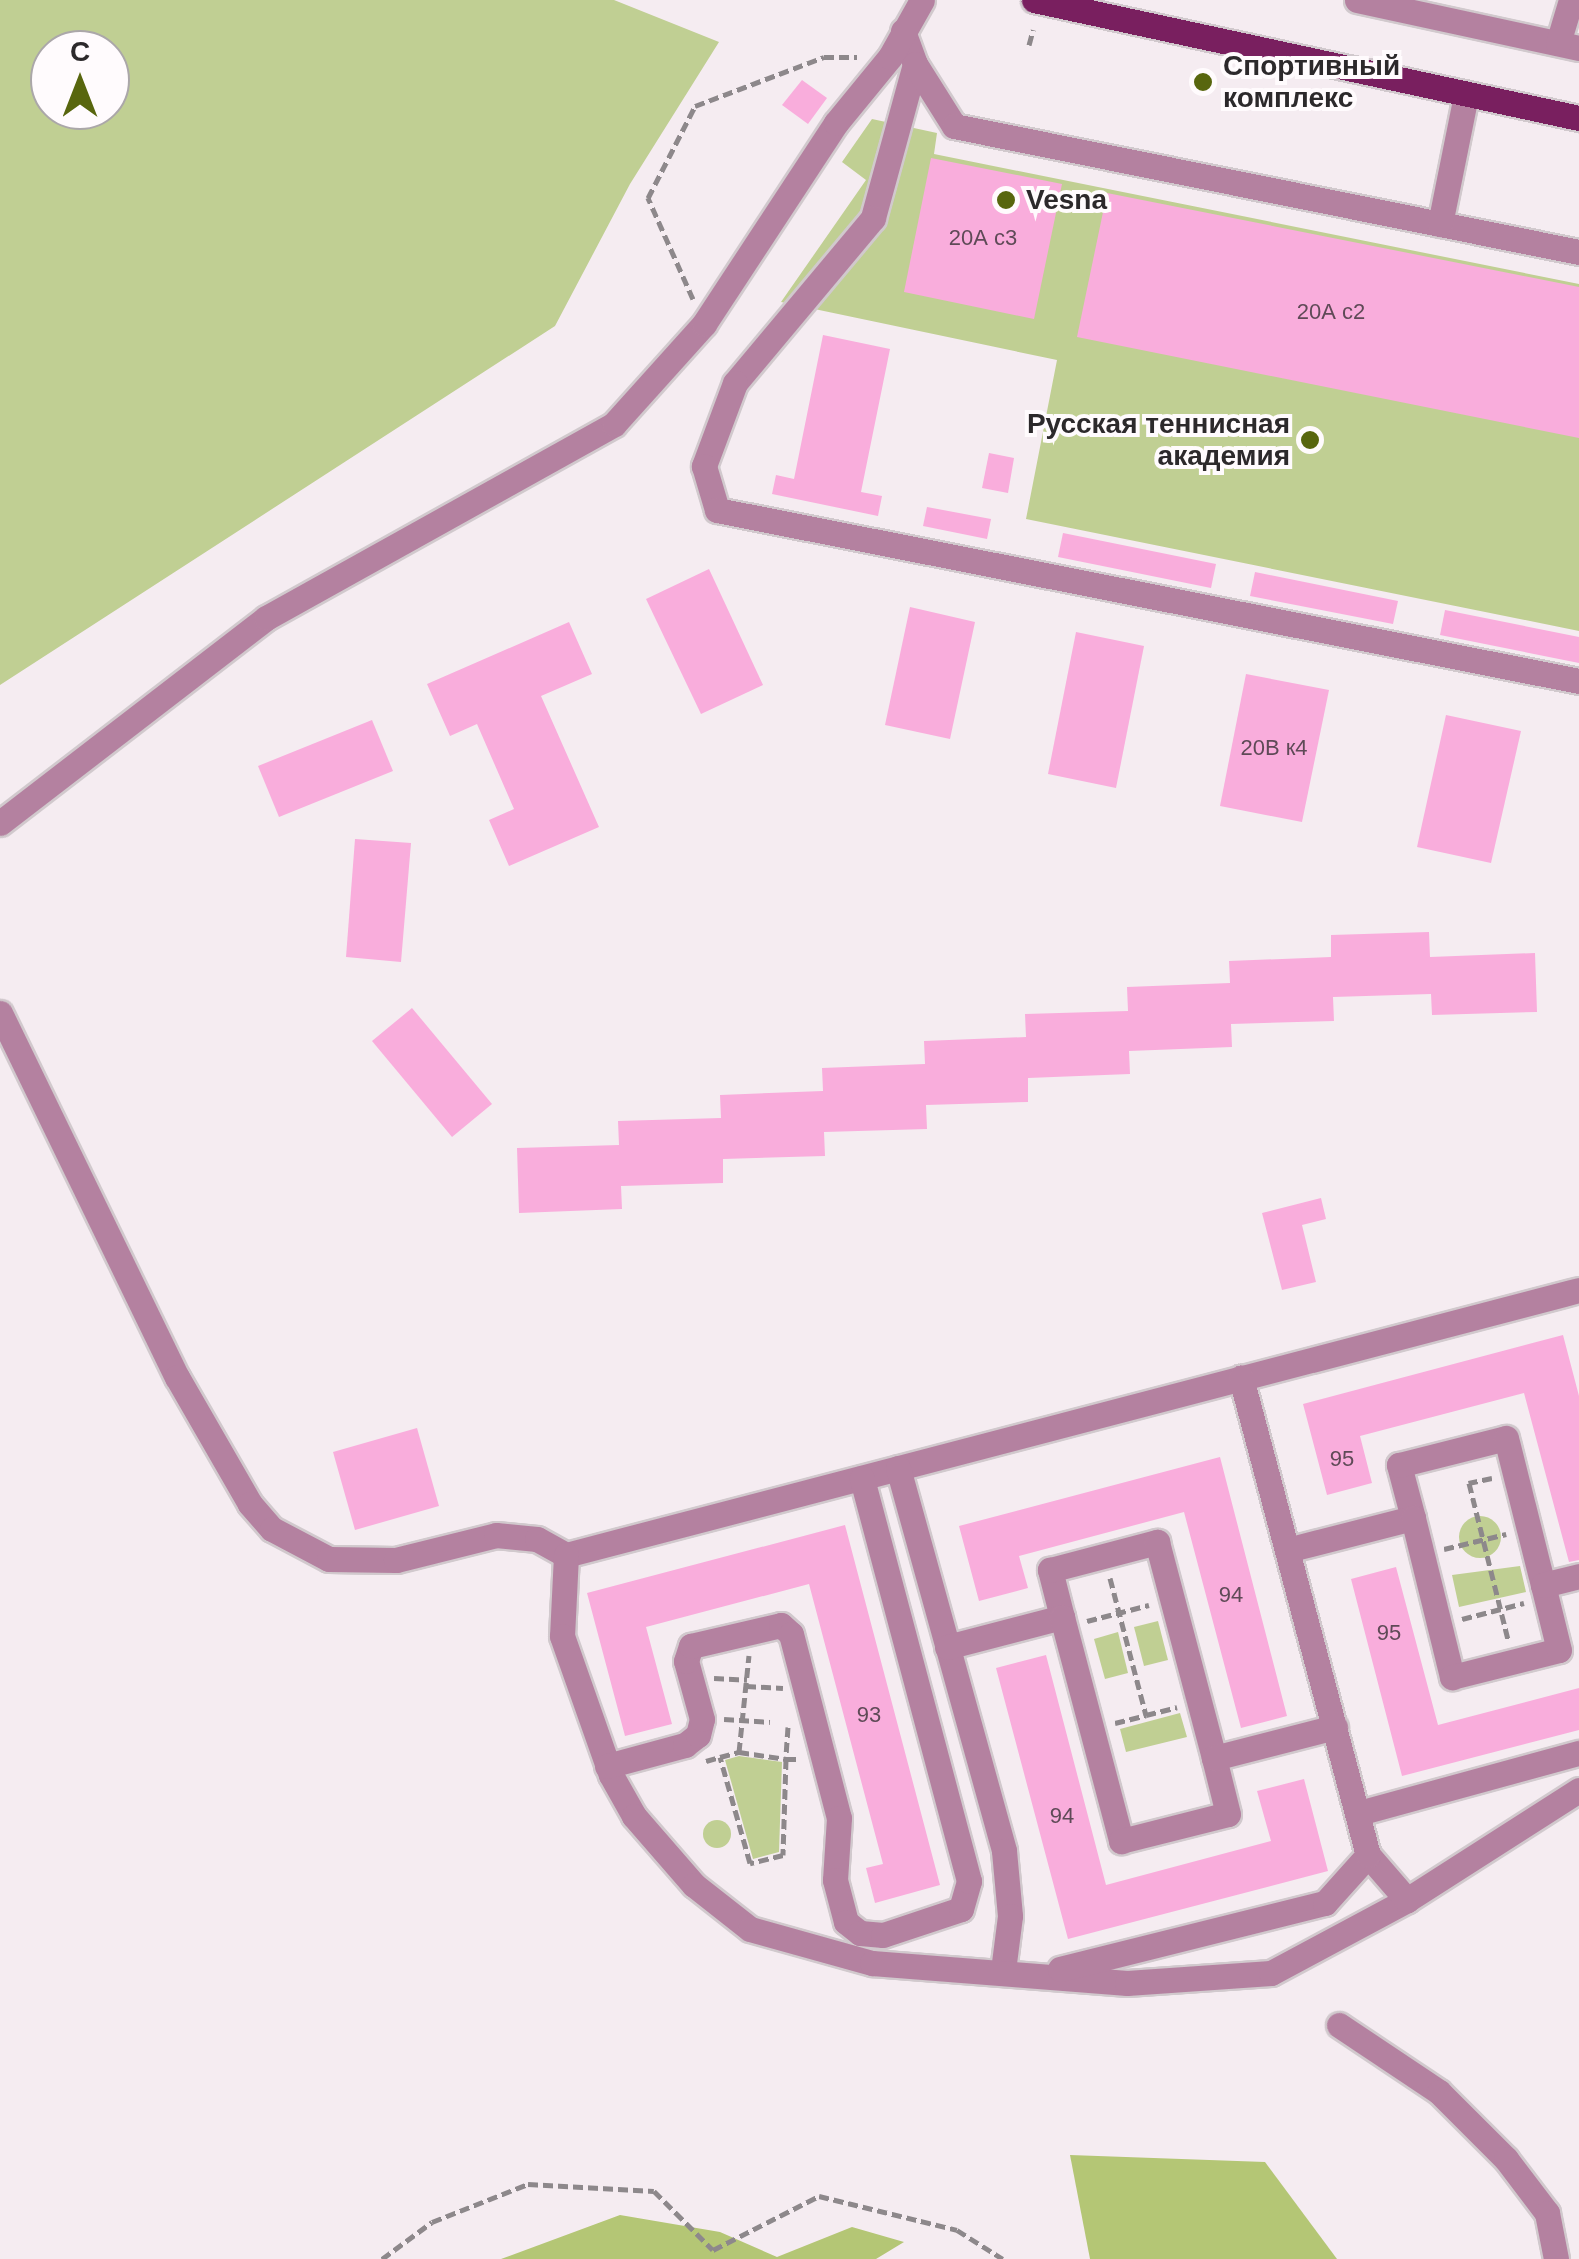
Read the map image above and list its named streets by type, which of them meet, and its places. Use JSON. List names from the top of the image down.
{
  "places": ["Спортивный комплекс", "Vesna", "Русская теннисная академия"],
  "house_numbers": [
    "20А с3",
    "20А с2",
    "20В к4",
    "95",
    "94",
    "95",
    "93",
    "94"
  ],
  "north": "top"
}
